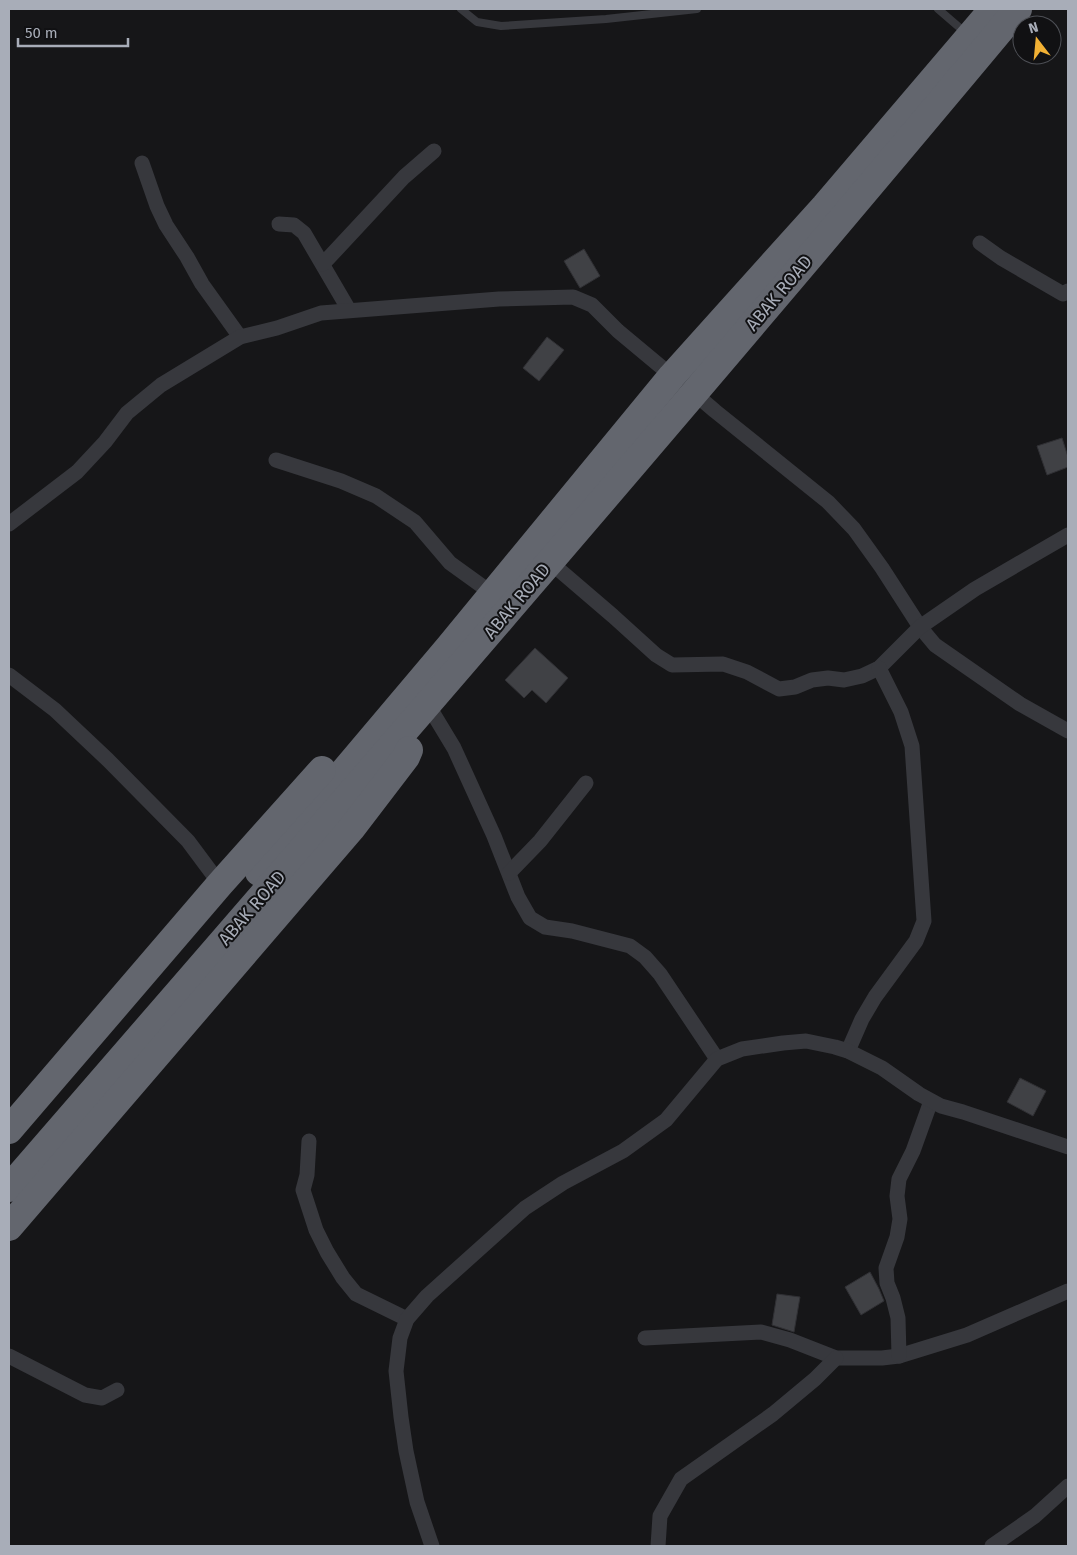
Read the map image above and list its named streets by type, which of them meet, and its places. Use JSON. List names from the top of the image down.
{
  "streets": {
    "highway": ["ABAK ROAD"]
  },
  "scale_bar": "50 m",
  "north": "top"
}
